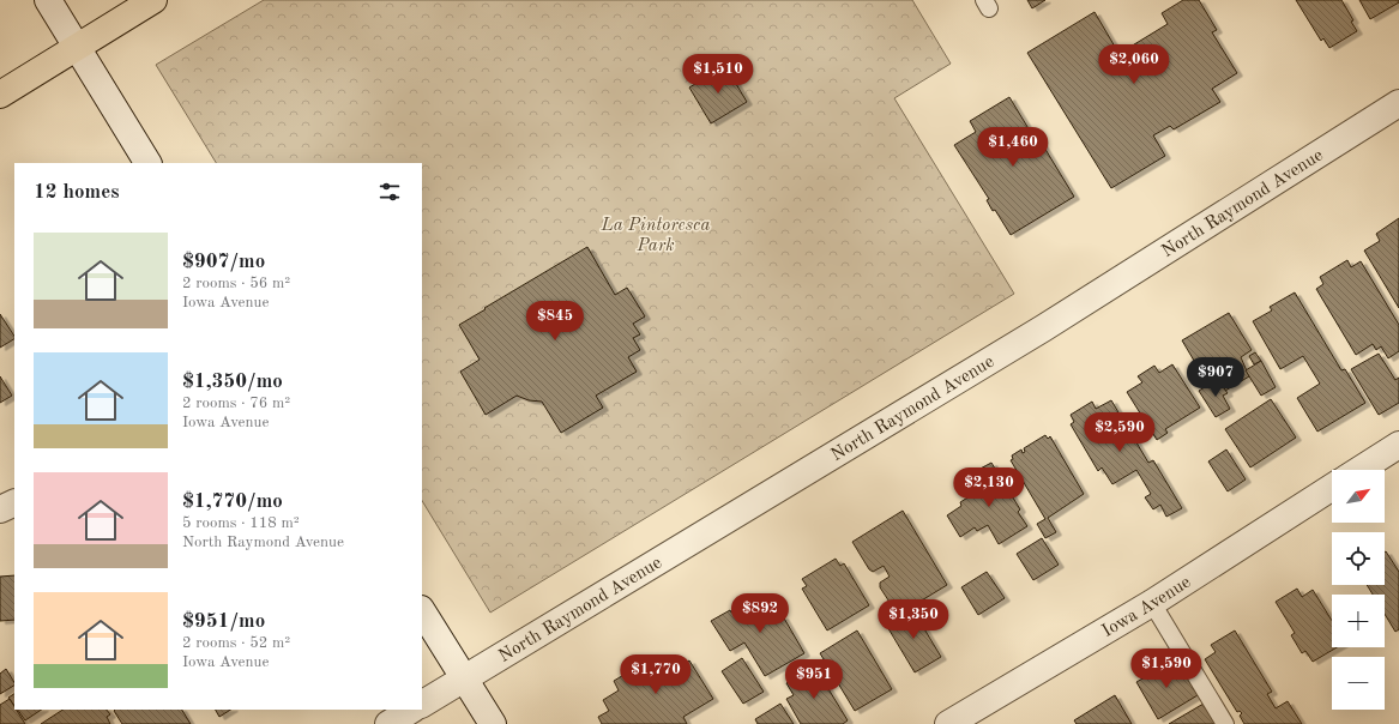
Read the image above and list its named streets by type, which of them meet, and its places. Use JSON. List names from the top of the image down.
{
  "streets": {
    "street": ["North Raymond Avenue", "Iowa Avenue"]
  },
  "parks": ["La Pintoresca Park"],
  "north": "top right",
  "page": {
    "price": [
      "$2,060",
      "$1,510",
      "$1,460",
      "$845",
      "$907",
      "$2,590",
      "$2,130",
      "$892",
      "$1,350",
      "$1,590",
      "$1,770",
      "$951"
    ],
    "heading": "12 homes",
    "list": [
      {
        "name": "$907/mo",
        "note": "2 rooms · 56 m² · Iowa Avenue"
      },
      {
        "name": "$1,350/mo",
        "note": "2 rooms · 76 m² · Iowa Avenue"
      },
      {
        "name": "$1,770/mo",
        "note": "5 rooms · 118 m² · North Raymond Avenue"
      },
      {
        "name": "$951/mo",
        "note": "2 rooms · 52 m² · Iowa Avenue"
      }
    ],
    "map_buttons": ["+", "−"]
  }
}
